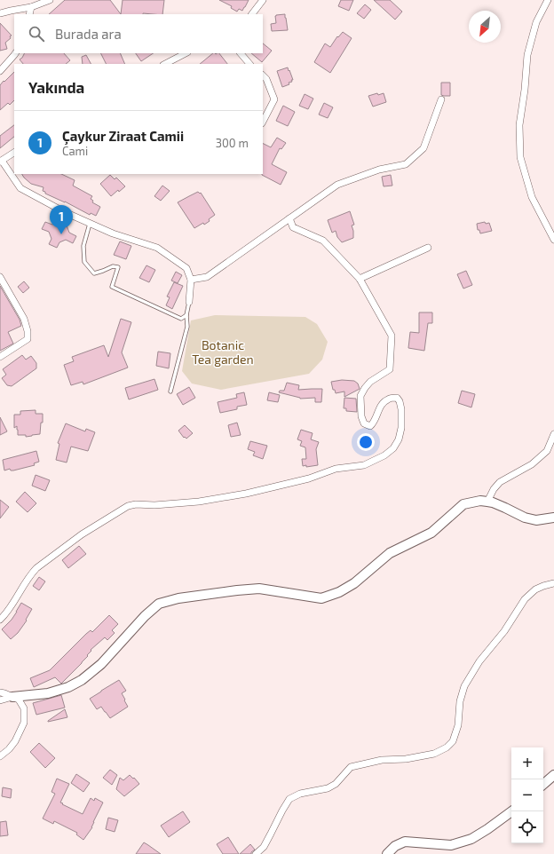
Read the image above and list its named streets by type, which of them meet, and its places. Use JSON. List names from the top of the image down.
{
  "parks": ["Botanic Tea garden"],
  "north": "bottom left",
  "page": {
    "search": "Burada ara",
    "heading": "Yakında",
    "list": [
      {
        "mark": "1",
        "name": "Çaykur Ziraat Camii",
        "note": "Cami",
        "value": "300 m"
      }
    ],
    "pins": "1",
    "map_buttons": ["+", "−"]
  }
}
